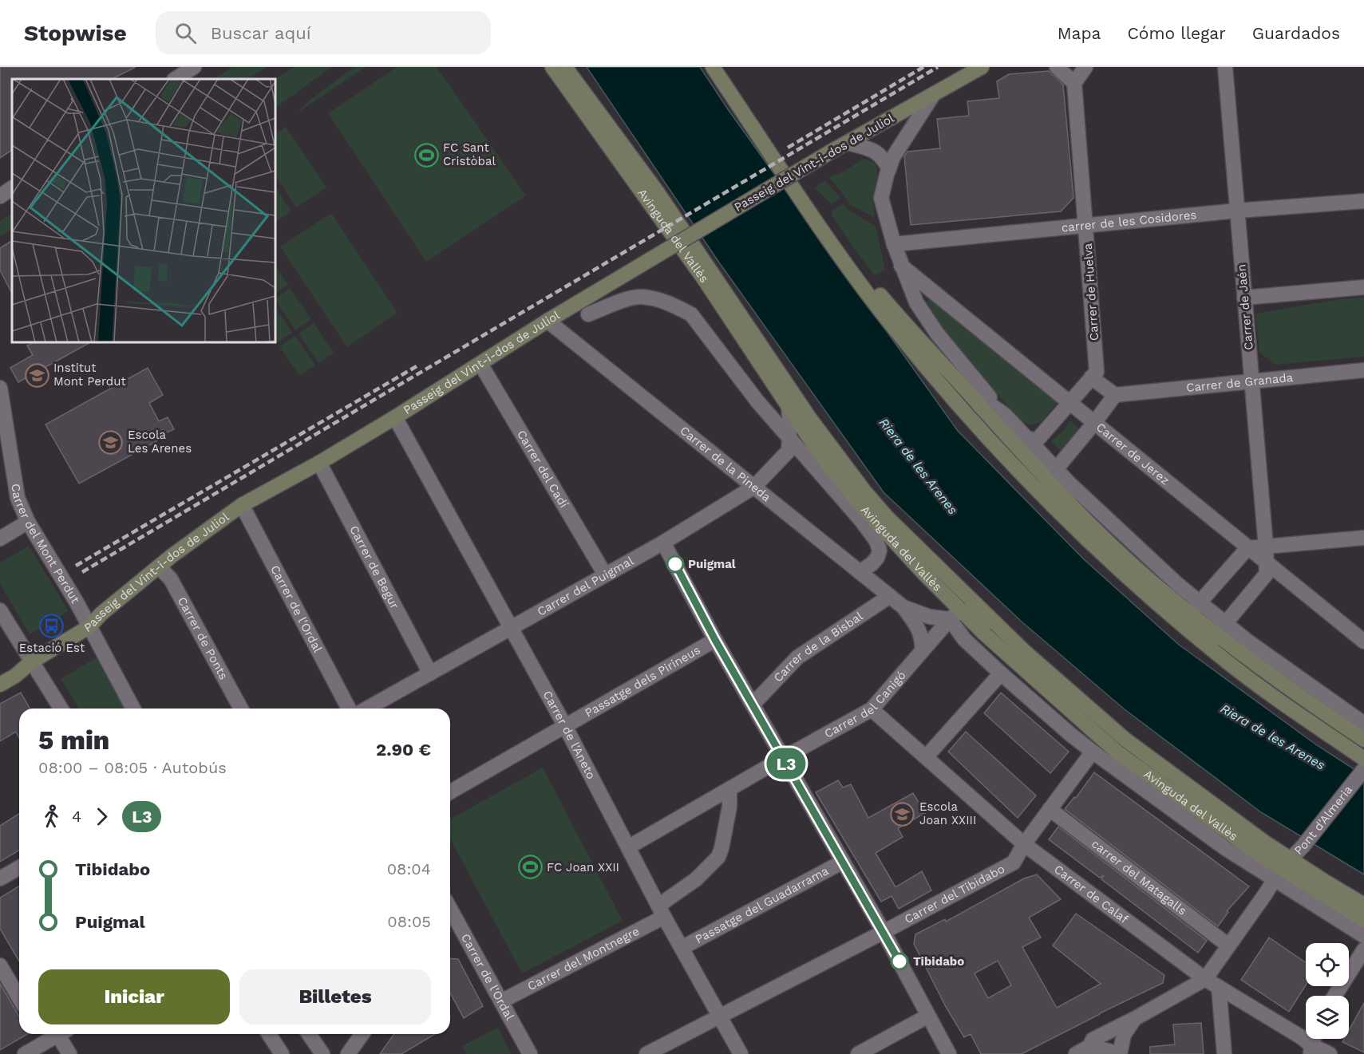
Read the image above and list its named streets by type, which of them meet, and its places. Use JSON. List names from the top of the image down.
{
  "streets": {
    "main road": ["Passeig del Vint-i-dos de Juliol", "Avinguda del Vallès"],
    "street": [
      "carrer de les Cosidores",
      "Carrer de Huelva",
      "Carrer de Jaén",
      "Carrer de Granada",
      "Carrer de Jerez",
      "Carrer de la Pineda",
      "Carrer del Cadí",
      "Carrer del Mont Perdut",
      "Carrer de Begur",
      "Carrer del Puigmal",
      "Carrer de l'Ordal",
      "Carrer de Ponts",
      "Carrer de la Bisbal",
      "Passatge dels Pirineus",
      "Carrer del Canigó",
      "Carrer de l'Aneto",
      "Pont d'Almeria",
      "carrer del Matagalls",
      "Carrer del Tibidabo",
      "Carrer de Calaf",
      "Passatge del Guadarrama",
      "Carrer del Montnegre"
    ]
  },
  "crossings": [
    ["Passeig del Vint-i-dos de Juliol", "Carrer de la Pineda"],
    ["Passeig del Vint-i-dos de Juliol", "Carrer del Cadí"],
    ["Passeig del Vint-i-dos de Juliol", "Carrer del Mont Perdut"],
    ["Passeig del Vint-i-dos de Juliol", "Carrer de Begur"],
    ["Passeig del Vint-i-dos de Juliol", "Carrer de l'Ordal"],
    ["Passeig del Vint-i-dos de Juliol", "Carrer de Ponts"],
    ["Passeig del Vint-i-dos de Juliol", "Carrer de l'Aneto"],
    ["carrer de les Cosidores", "Carrer de Huelva"],
    ["carrer de les Cosidores", "Carrer de Jaén"],
    ["Avinguda del Vallès", "Carrer de la Pineda"],
    ["Avinguda del Vallès", "Carrer del Puigmal"],
    ["Avinguda del Vallès", "Carrer del Canigó"],
    ["Avinguda del Vallès", "Pont d'Almeria"],
    ["Avinguda del Vallès", "Carrer del Tibidabo"],
    ["Carrer de Jaén", "Carrer de Granada"],
    ["Carrer de Jaén", "Carrer de Jerez"],
    ["Carrer de la Pineda", "Carrer del Puigmal"],
    ["Carrer de la Pineda", "Carrer de la Bisbal"],
    ["Carrer de la Pineda", "Carrer del Canigó"],
    ["Carrer del Cadí", "Carrer del Puigmal"],
    ["Carrer de Begur", "Carrer del Puigmal"],
    ["Carrer del Puigmal", "Carrer de l'Aneto"],
    ["Carrer de l'Ordal", "Carrer del Montnegre"],
    ["Passatge dels Pirineus", "Carrer de l'Aneto"],
    ["Carrer del Canigó", "Carrer de l'Aneto"],
    ["Carrer del Canigó", "Carrer de Calaf"],
    ["Carrer del Canigó", "Carrer del Montnegre"],
    ["Carrer de l'Aneto", "Carrer del Tibidabo"],
    ["Carrer de l'Aneto", "Passatge del Guadarrama"],
    ["Carrer de l'Aneto", "Carrer del Montnegre"],
    ["carrer del Matagalls", "Carrer del Tibidabo"],
    ["Carrer del Tibidabo", "Carrer de Calaf"]
  ],
  "water": ["Riera de les Arenes"],
  "places": {
    "sports": ["FC Sant Cristòbal", "FC Joan XXII"],
    "school or university": ["Institut Mont Perdut", "Escola Les Arenes", "Escola Joan XXIII"],
    "other": ["Puigmal", "Tibidabo"],
    "bus stop": ["Estació Est"]
  },
  "lines": ["bus line L3"],
  "page": {
    "header": "Stopwise",
    "search": "Buscar aquí",
    "nav": ["Mapa", "Cómo llegar", "Guardados"],
    "on_map": "L3",
    "heading": ["5 min", "08:00 – 08:05 · Autobús", "2.90 €"],
    "legs": ["4", "L3"],
    "list": [
      {
        "name": "Tibidabo",
        "value": "08:04"
      },
      {
        "name": "Puigmal",
        "value": "08:05"
      }
    ],
    "buttons": ["Iniciar", "Billetes"]
  }
}
